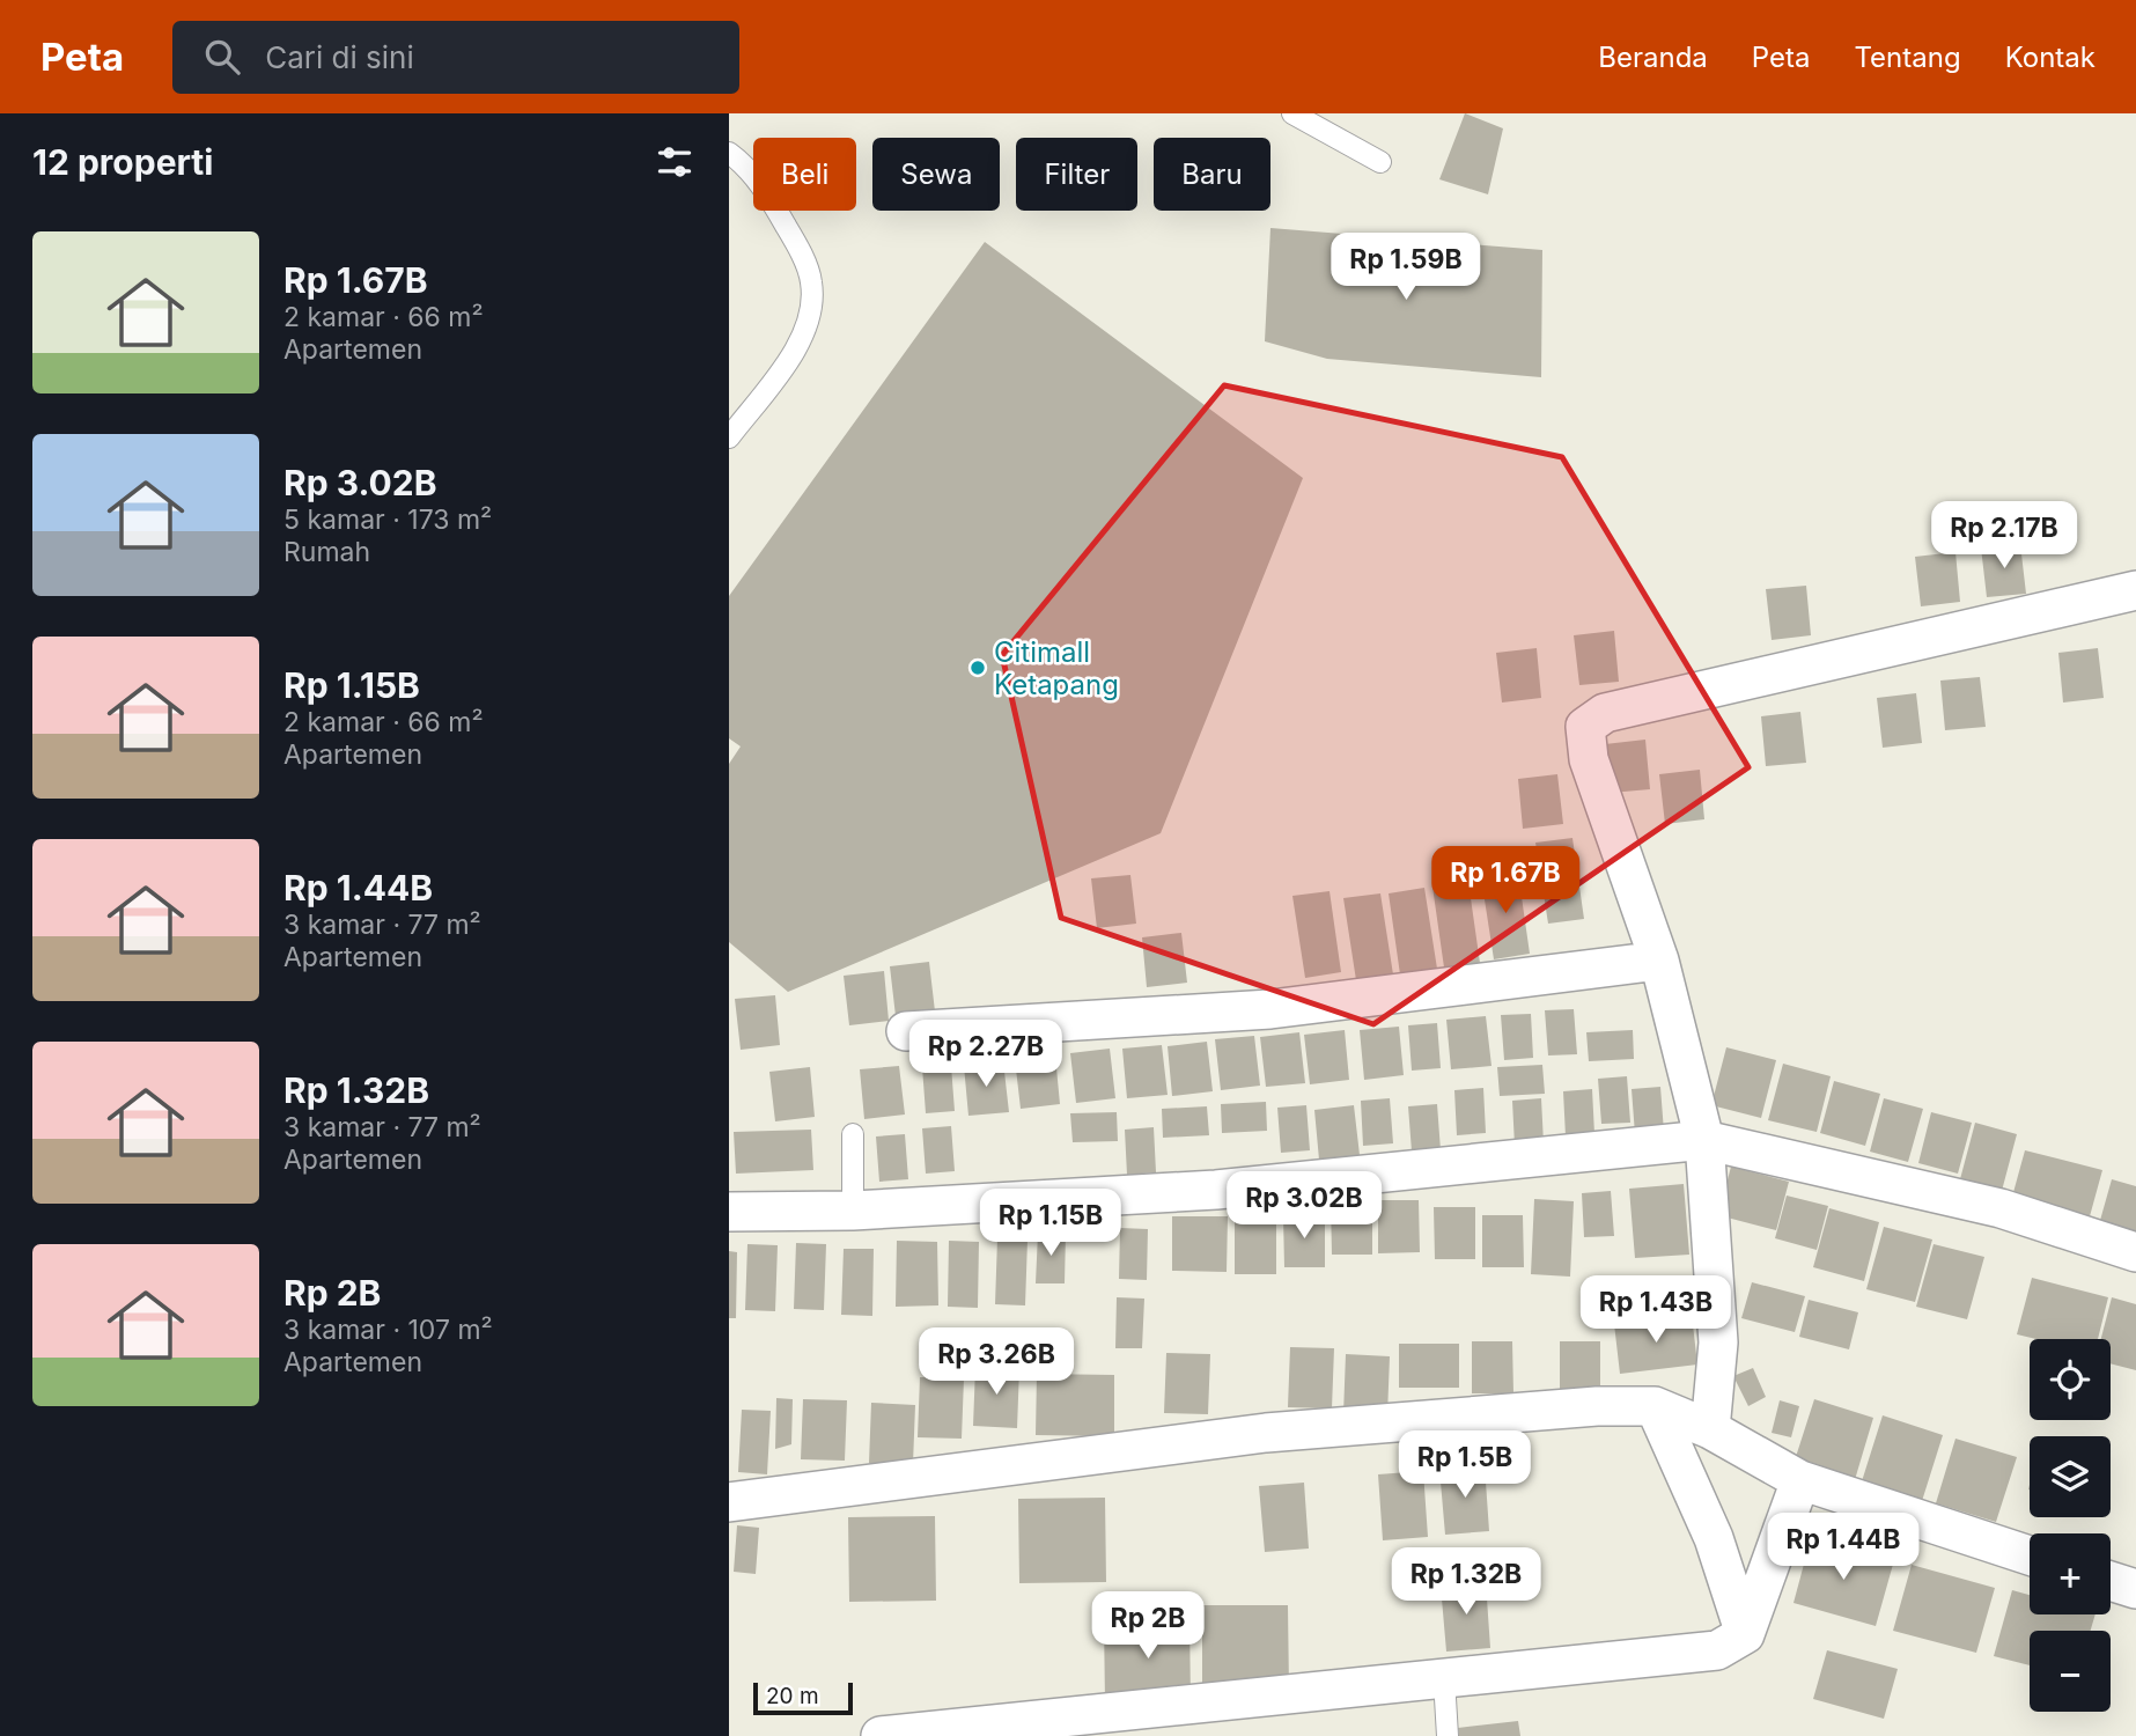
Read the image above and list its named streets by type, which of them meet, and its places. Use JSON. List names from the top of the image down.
{
  "places": ["Citimall Ketapang"],
  "scale_bar": "20 m",
  "page": {
    "header": "Peta",
    "search": "Cari di sini",
    "nav": [
      "Beranda",
      "Peta",
      "Tentang",
      "Kontak"
    ],
    "heading": "12 properti",
    "chip": [
      "Beli",
      "Sewa",
      "Filter",
      "Baru"
    ],
    "list": [
      {
        "name": "Rp 1.67B",
        "note": "2 kamar · 66 m² · Apartemen"
      },
      {
        "name": "Rp 3.02B",
        "note": "5 kamar · 173 m² · Rumah"
      },
      {
        "name": "Rp 1.15B",
        "note": "2 kamar · 66 m² · Apartemen"
      },
      {
        "name": "Rp 1.44B",
        "note": "3 kamar · 77 m² · Apartemen"
      },
      {
        "name": "Rp 1.32B",
        "note": "3 kamar · 77 m² · Apartemen"
      },
      {
        "name": "Rp 2B",
        "note": "3 kamar · 107 m² · Apartemen"
      }
    ],
    "price": [
      "Rp 1.59B",
      "Rp 2.17B",
      "Rp 1.67B",
      "Rp 2.27B",
      "Rp 3.02B",
      "Rp 1.15B",
      "Rp 1.43B",
      "Rp 3.26B",
      "Rp 1.5B",
      "Rp 1.44B",
      "Rp 1.32B",
      "Rp 2B"
    ],
    "map_buttons": ["+", "−"],
    "scale": "20 m"
  }
}
